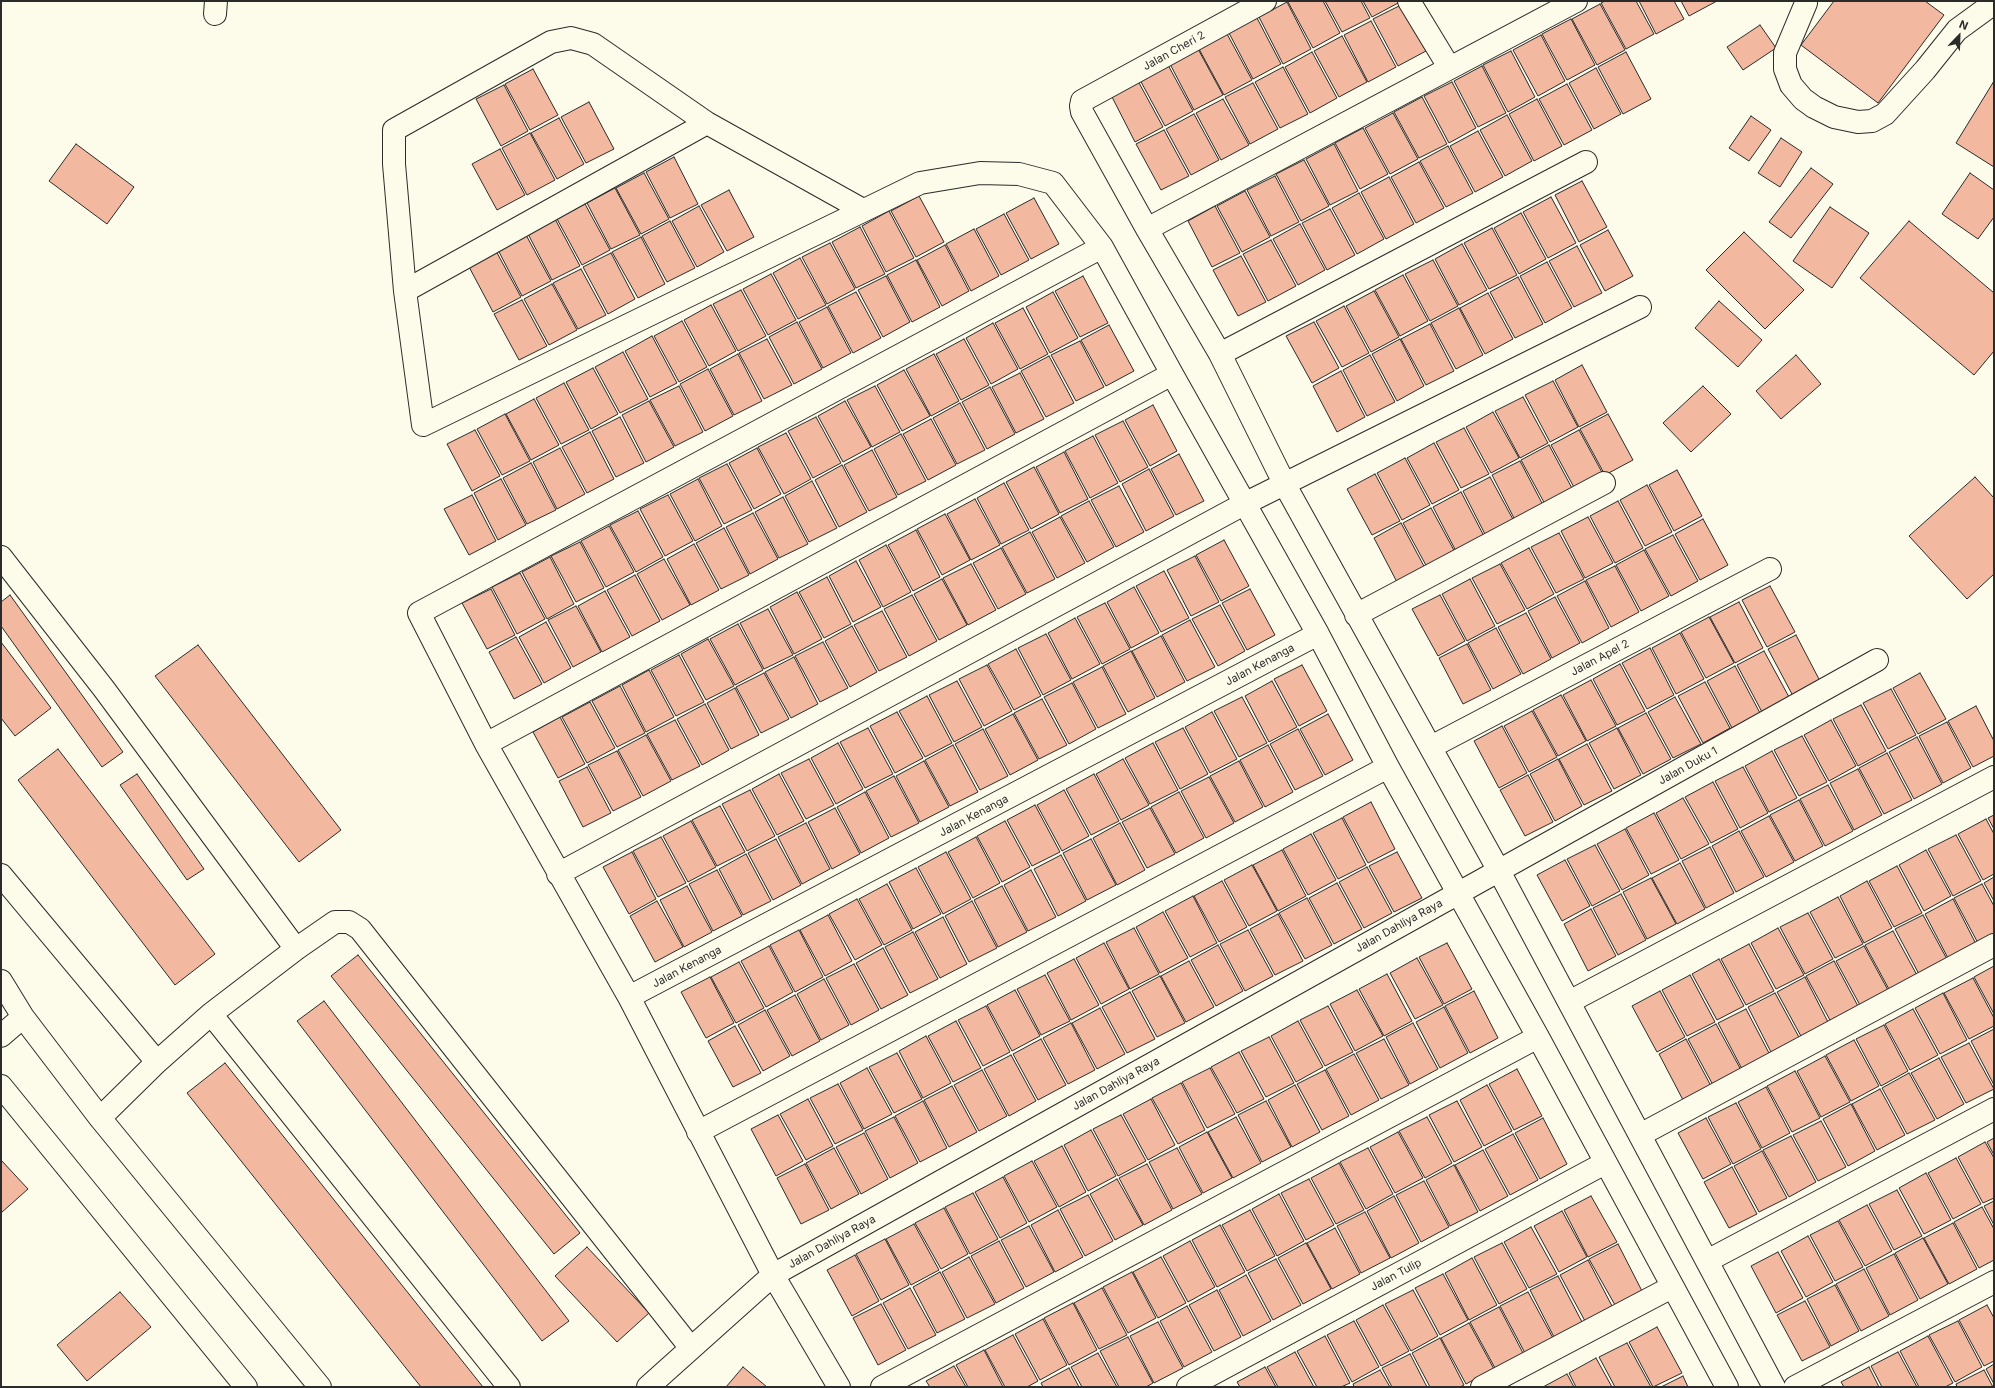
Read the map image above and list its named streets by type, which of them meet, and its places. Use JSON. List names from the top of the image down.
{
  "streets": {
    "street": [
      "Jalan Cheri 2",
      "Jalan Apel 2",
      "Jalan Kenanga",
      "Jalan Duku 1",
      "Jalan Dahliya Raya",
      "Jalan Tulip"
    ]
  },
  "crossings": [
    ["Jalan Duku 1", "Jalan Dahliya Raya"]
  ],
  "north": "top right"
}
